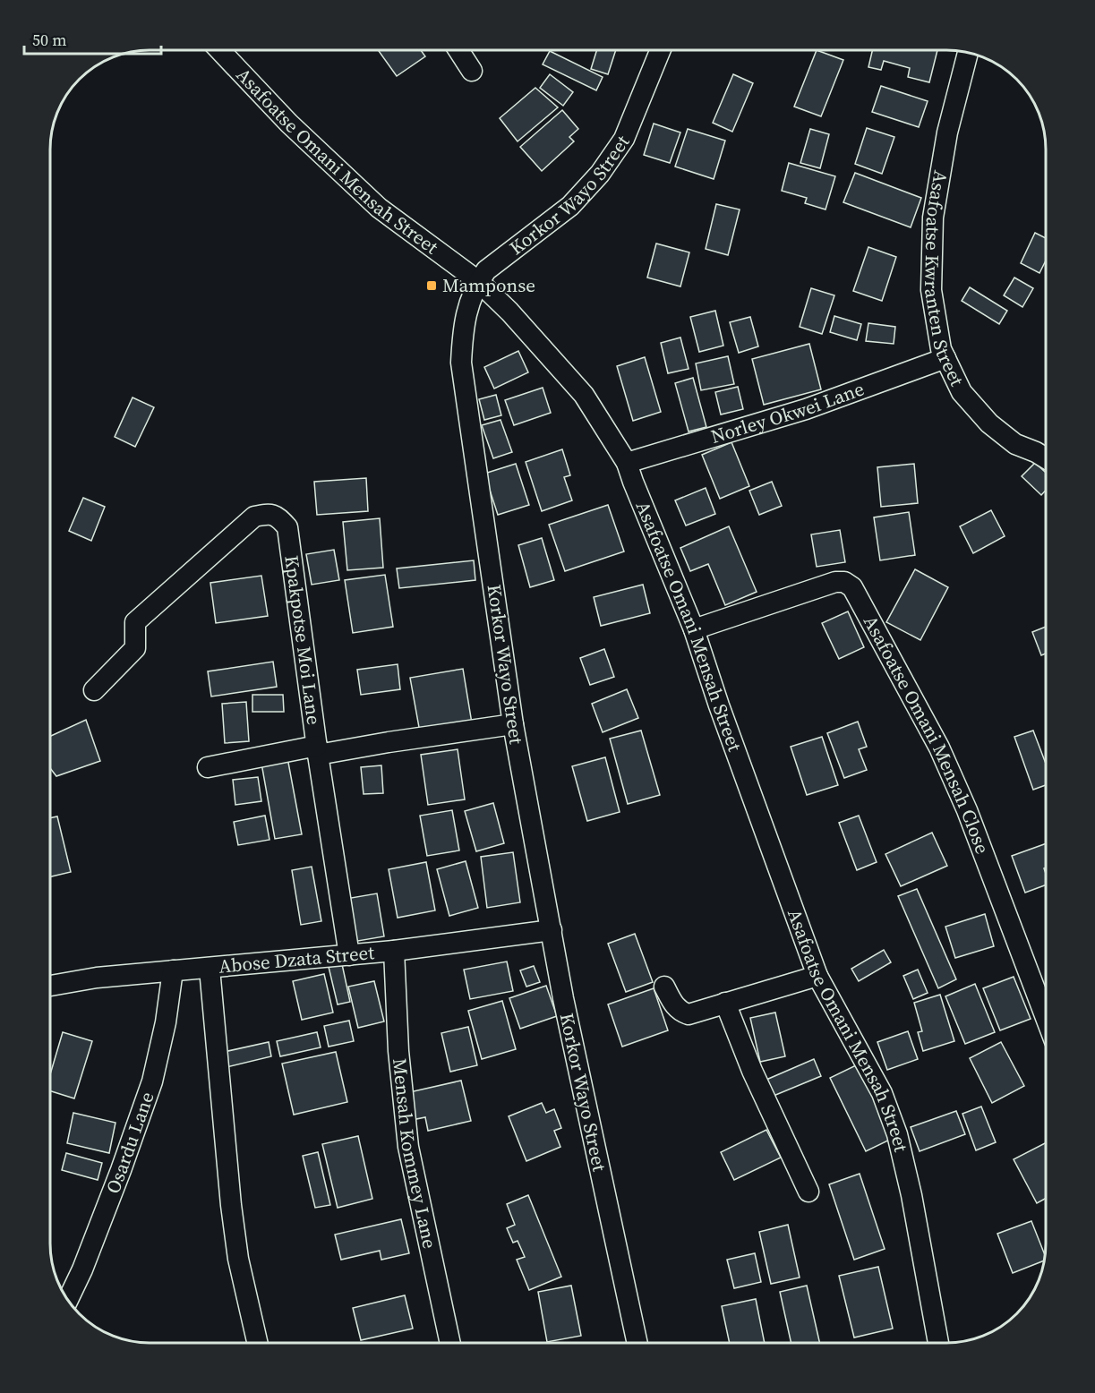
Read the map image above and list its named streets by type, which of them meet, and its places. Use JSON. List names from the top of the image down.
{
  "streets": {
    "street": [
      "Asafoatse Omani Mensah Street",
      "Korkor Wayo Street",
      "Asafoatse Kwranten Street",
      "Norley Okwei Lane",
      "Kpakpotse Moi Lane",
      "Asafoatse Omani Mensah Close",
      "Abose Dzata Street",
      "Osardu Lane",
      "Mensah Kommey Lane"
    ]
  },
  "crossings": [
    ["Asafoatse Omani Mensah Street", "Korkor Wayo Street"],
    ["Asafoatse Omani Mensah Street", "Norley Okwei Lane"],
    ["Asafoatse Omani Mensah Street", "Asafoatse Omani Mensah Close"],
    ["Korkor Wayo Street", "Abose Dzata Street"],
    ["Asafoatse Kwranten Street", "Norley Okwei Lane"],
    ["Kpakpotse Moi Lane", "Abose Dzata Street"],
    ["Abose Dzata Street", "Osardu Lane"],
    ["Abose Dzata Street", "Mensah Kommey Lane"]
  ],
  "places": {
    "transit": ["Mamponse"]
  },
  "scale_bar": "50 m"
}
